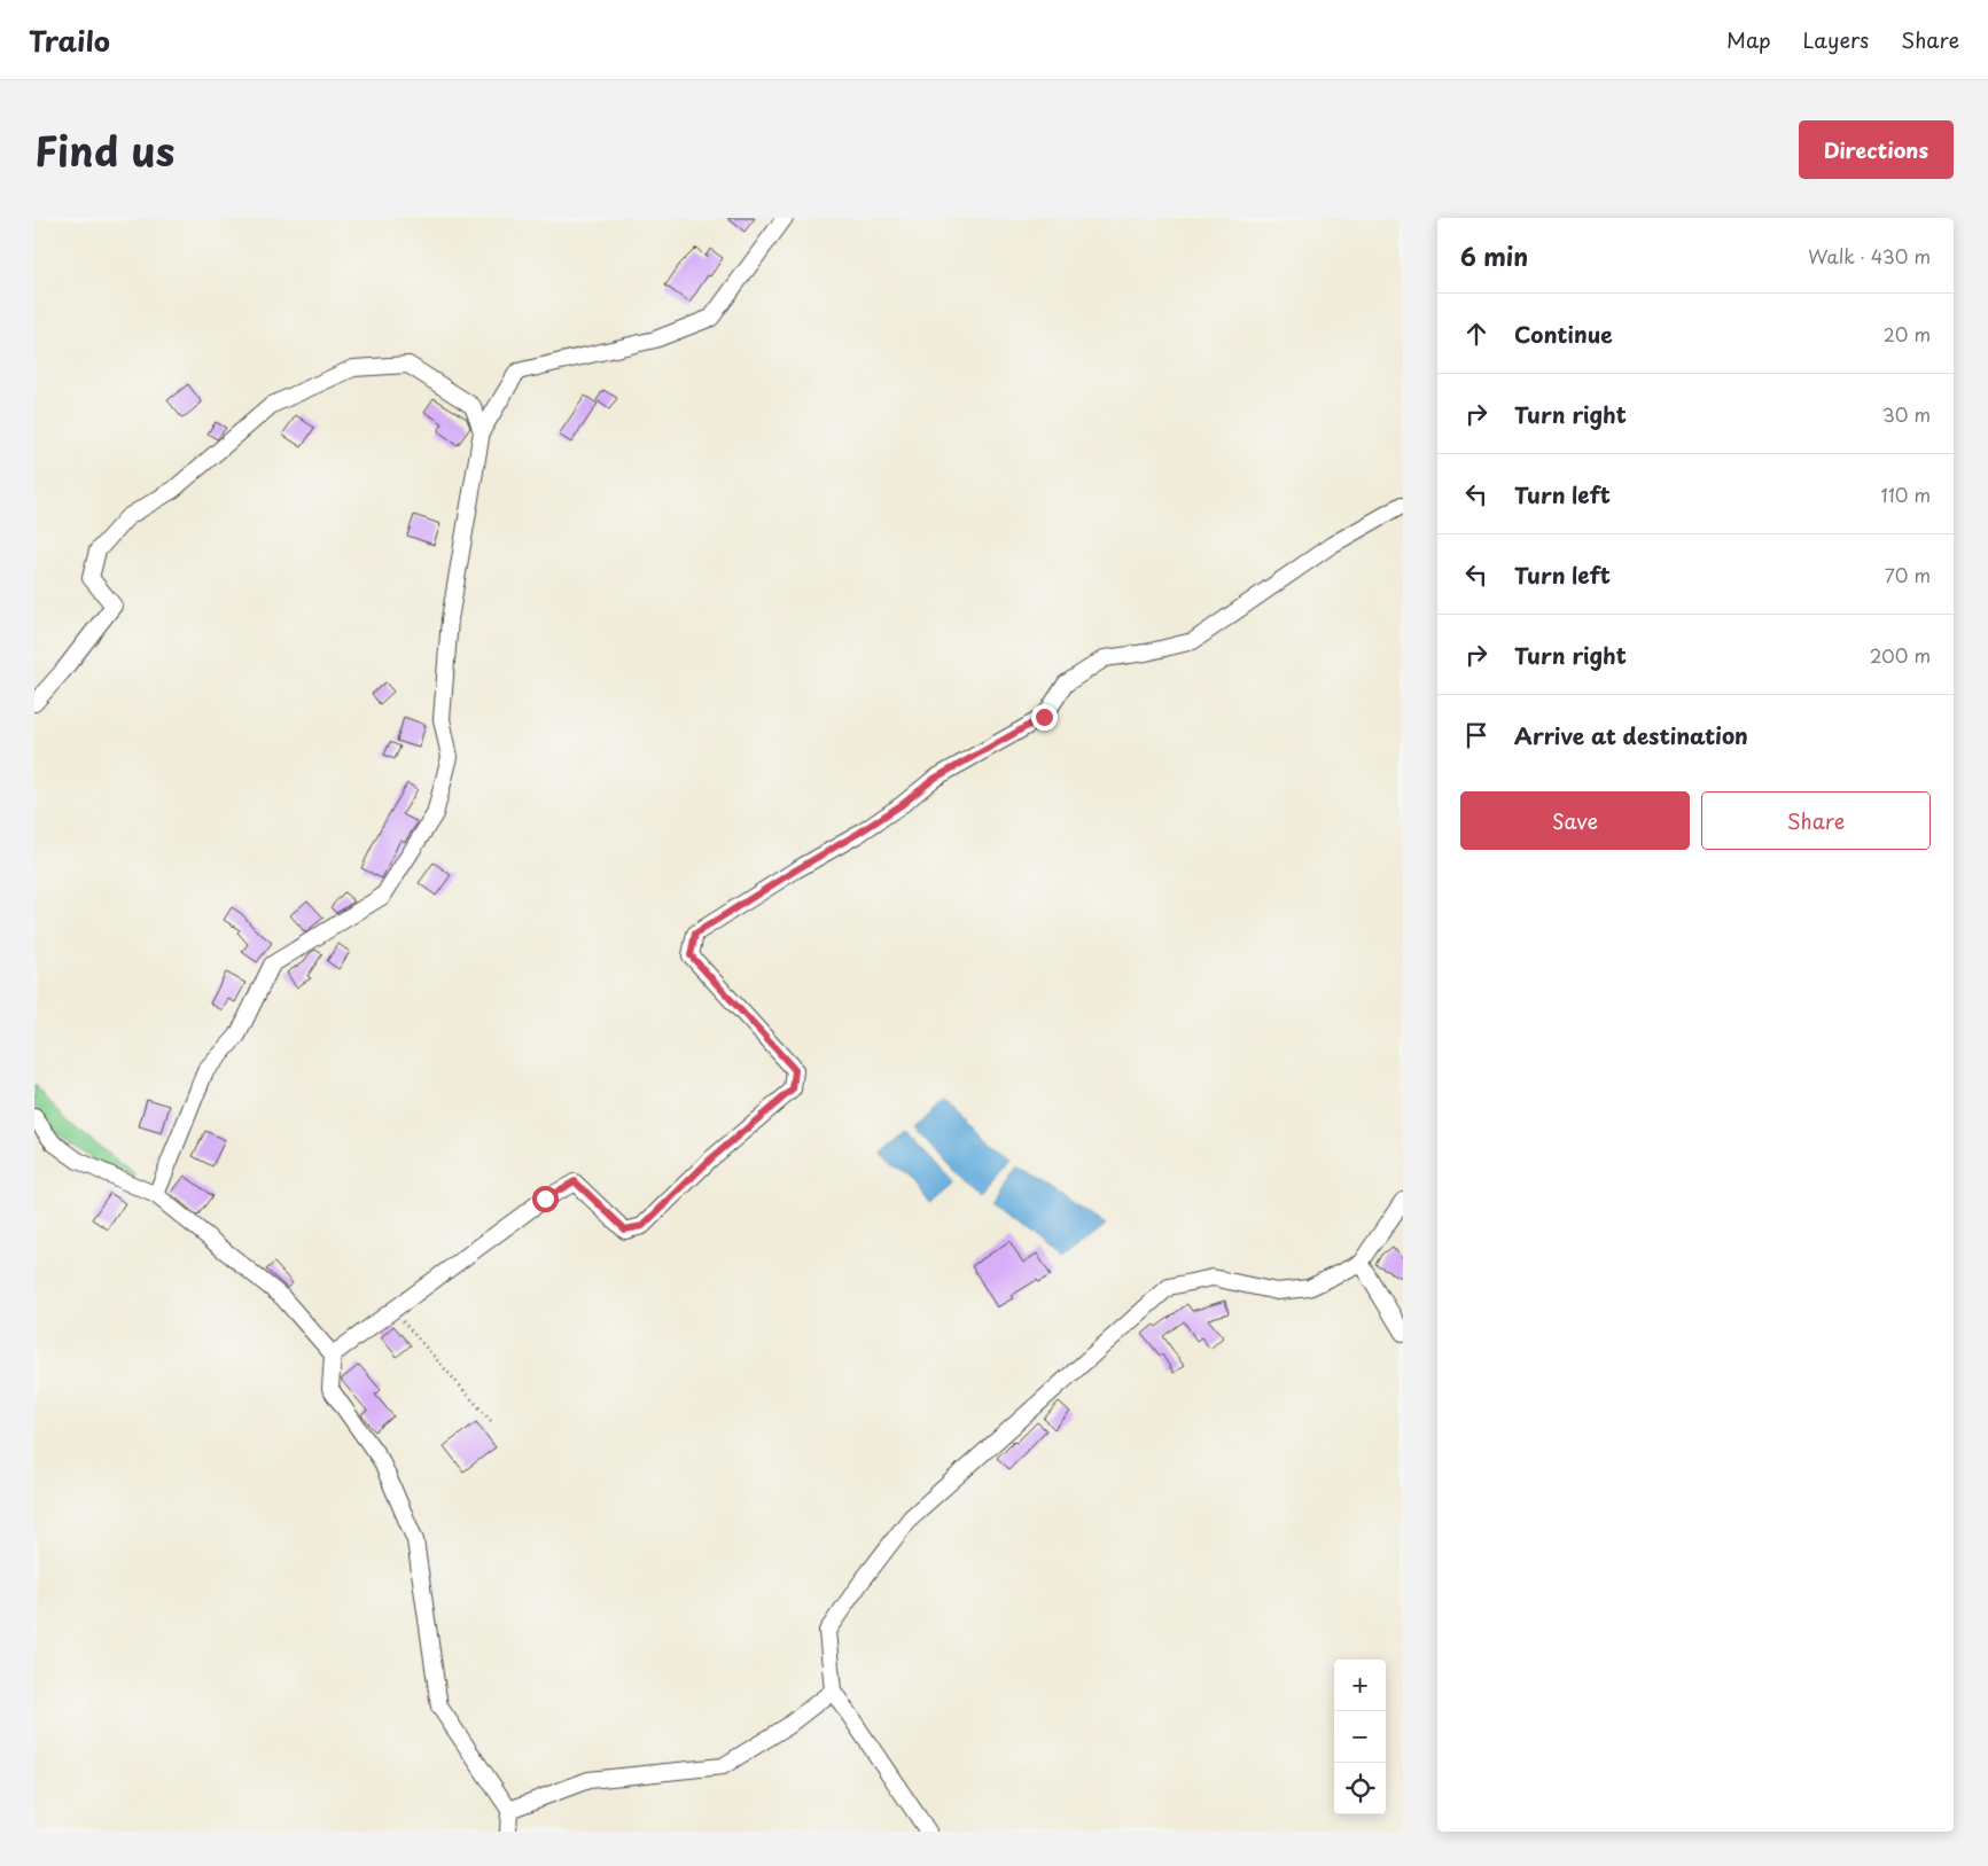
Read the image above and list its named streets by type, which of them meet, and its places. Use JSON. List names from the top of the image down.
{
  "page": {
    "header": "Trailo",
    "nav": ["Map", "Layers", "Share"],
    "title": "Find us",
    "buttons": [
      "Directions",
      ["Save", "Share"]
    ],
    "heading": ["6 min", "Walk · 430 m"],
    "list": [
      ["Continue", "20 m"],
      ["Turn right", "30 m"],
      ["Turn left", "110 m"],
      ["Turn left", "70 m"],
      ["Turn right", "200 m"],
      "Arrive at destination"
    ],
    "map_buttons": ["+", "−"]
  }
}
